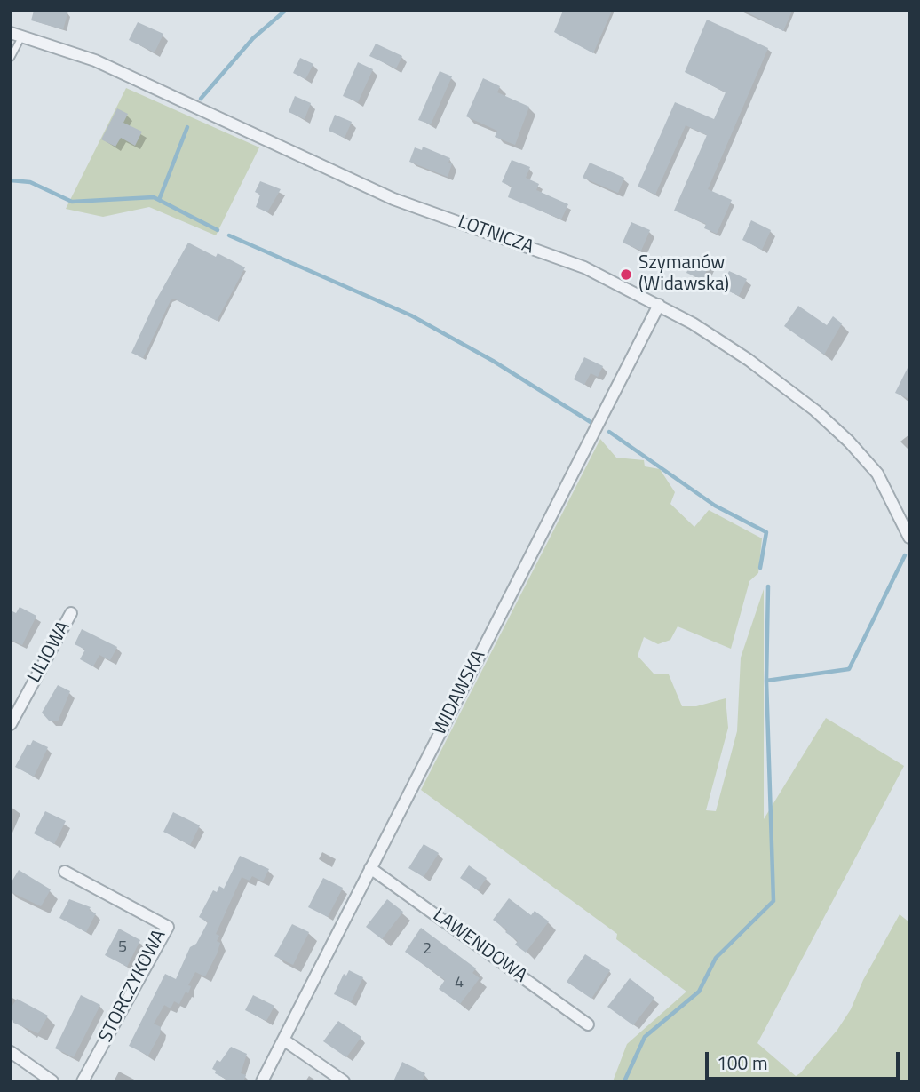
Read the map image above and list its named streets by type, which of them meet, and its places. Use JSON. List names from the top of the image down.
{
  "streets": {
    "street": [
      "LOTNICZA",
      "LILIOWA",
      "WIDAWSKA",
      "LAWENDOWA",
      "STORCZYKOWA"
    ]
  },
  "crossings": [
    ["LOTNICZA", "WIDAWSKA"],
    ["WIDAWSKA", "LAWENDOWA"]
  ],
  "places": ["Szymanów (Widawska)"],
  "house_numbers": ["5", "2", "4"],
  "scale_bar": "100 m"
}
